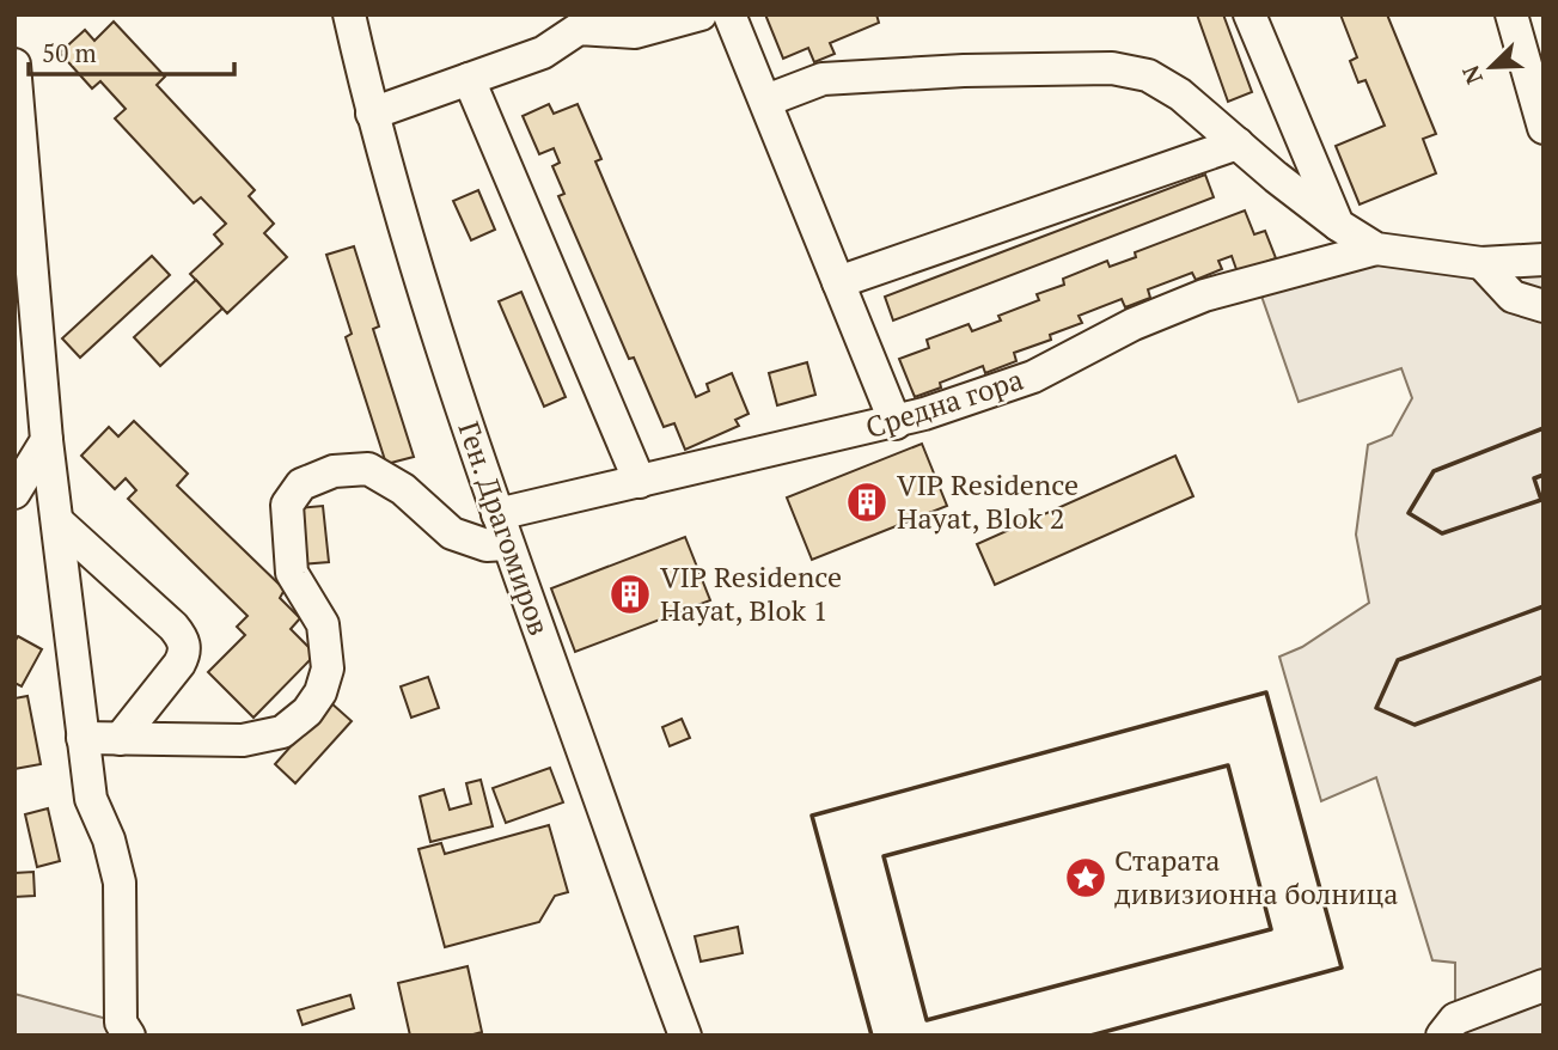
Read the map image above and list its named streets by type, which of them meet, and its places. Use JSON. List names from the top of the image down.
{
  "streets": {
    "street": ["Средна гора", "Ген. Драгомиров"]
  },
  "crossings": [
    ["Средна гора", "Ген. Драгомиров"]
  ],
  "places": {
    "building": ["VIP Residence Hayat, Blok 2", "VIP Residence Hayat, Blok 1"],
    "place": ["Старата дивизионна болница"]
  },
  "scale_bar": "50 m",
  "north": "bottom left"
}
